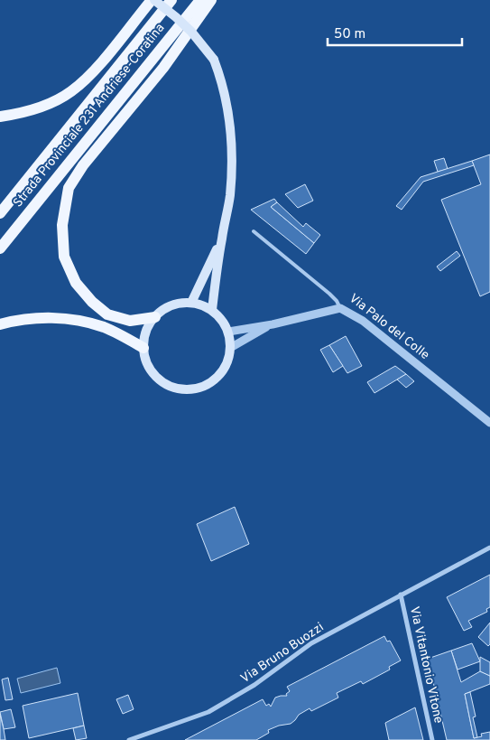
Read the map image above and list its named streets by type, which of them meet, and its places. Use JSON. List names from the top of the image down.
{
  "streets": {
    "main road": ["Strada Provinciale 231 Andriese-Coratina"],
    "street": ["Via Palo del Colle", "Via Bruno Buozzi", "Via Vitantonio Vitone"]
  },
  "crossings": [
    ["Via Bruno Buozzi", "Via Vitantonio Vitone"]
  ],
  "scale_bar": "50 m"
}
